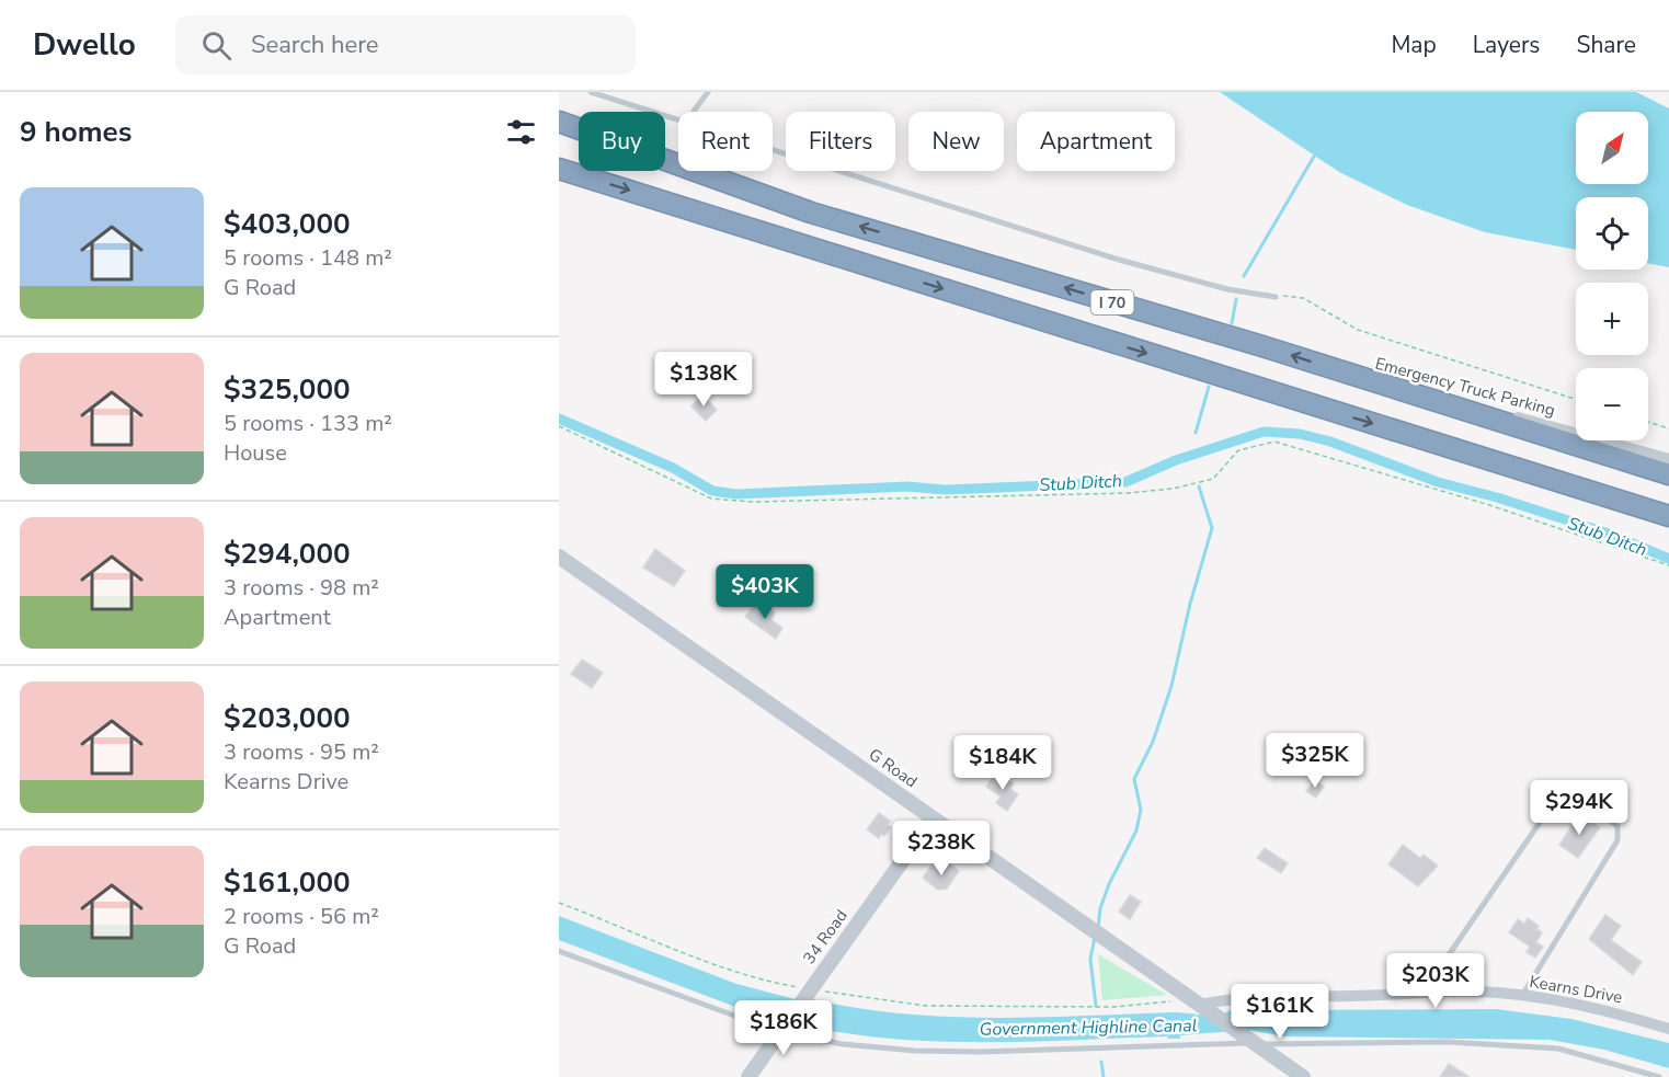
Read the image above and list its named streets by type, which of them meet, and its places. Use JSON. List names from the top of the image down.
{
  "streets": {
    "highway": ["I 70"],
    "street": [
      "Emergency Truck Parking",
      "G Road",
      "34 Road",
      "Kearns Drive"
    ]
  },
  "crossings": [
    ["I 70", "Emergency Truck Parking"],
    ["G Road", "34 Road"],
    ["G Road", "Kearns Drive"]
  ],
  "water": ["Stub Ditch", "Government Highline Canal"],
  "north": "top right",
  "page": {
    "header": "Dwello",
    "search": "Search here",
    "nav": ["Map", "Layers", "Share"],
    "heading": "9 homes",
    "map_buttons": ["+", "−"],
    "chip": [
      "Buy",
      "Rent",
      "Filters",
      "New",
      "Apartment"
    ],
    "list": [
      {
        "name": "$403,000",
        "note": "5 rooms · 148 m² · G Road"
      },
      {
        "name": "$325,000",
        "note": "5 rooms · 133 m² · House"
      },
      {
        "name": "$294,000",
        "note": "3 rooms · 98 m² · Apartment"
      },
      {
        "name": "$203,000",
        "note": "3 rooms · 95 m² · Kearns Drive"
      },
      {
        "name": "$161,000",
        "note": "2 rooms · 56 m² · G Road"
      }
    ],
    "price": [
      "$138K",
      "$403K",
      "$325K",
      "$184K",
      "$294K",
      "$238K",
      "$203K",
      "$161K",
      "$186K"
    ]
  }
}
